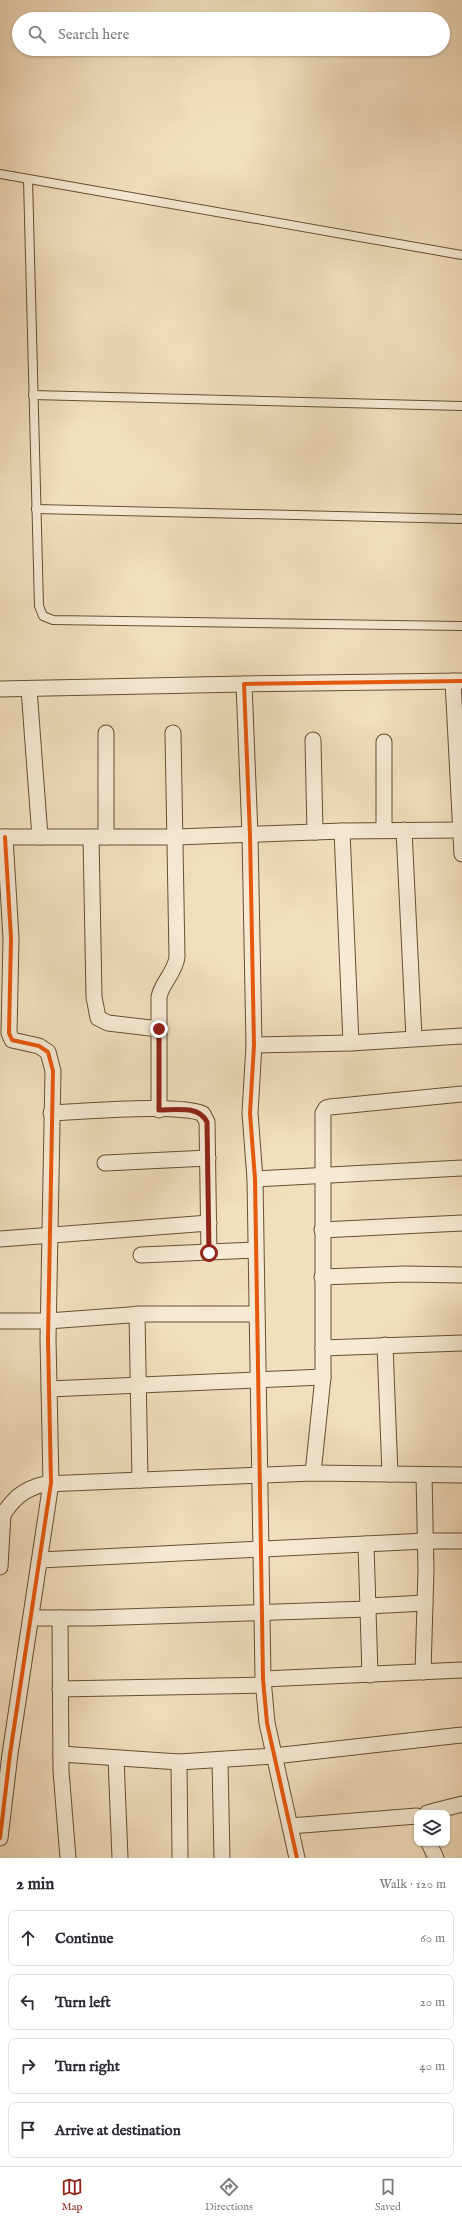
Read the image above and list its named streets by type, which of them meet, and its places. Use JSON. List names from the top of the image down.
{
  "page": {
    "search": "Search here",
    "heading": ["2 min", "Walk · 120 m"],
    "list": [
      ["Continue", "60 m"],
      ["Turn left", "20 m"],
      ["Turn right", "40 m"],
      "Arrive at destination"
    ],
    "nav": ["Map", "Directions", "Saved"]
  }
}
